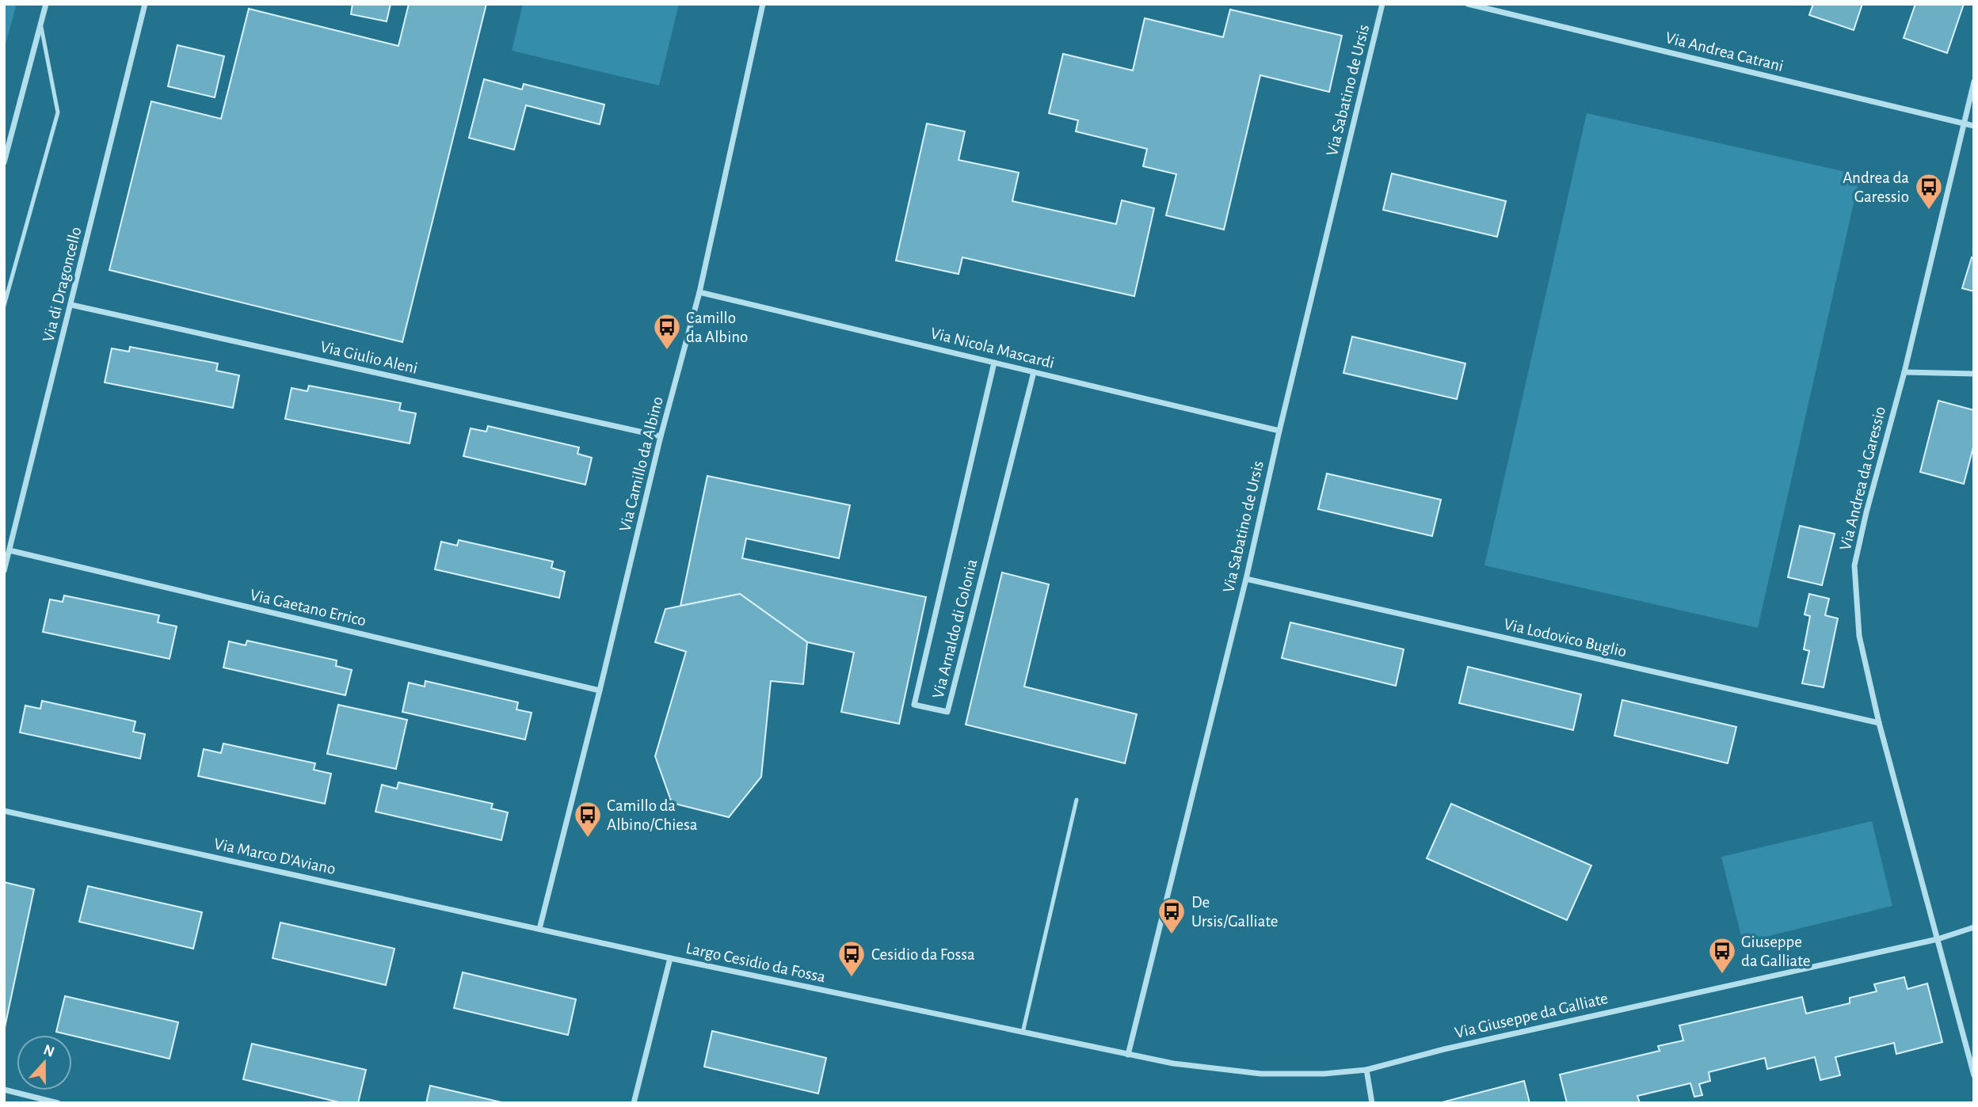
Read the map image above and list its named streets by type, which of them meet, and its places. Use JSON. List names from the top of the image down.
{
  "streets": {
    "street": [
      "Via Andrea Catrani",
      "Via Sabatino de Ursis",
      "Via di Dragoncello",
      "Via Nicola Mascardi",
      "Via Giulio Aleni",
      "Via Camillo da Albino",
      "Via Andrea da Garessio",
      "Via Gaetano Errico",
      "Via Arnaldo di Colonia",
      "Via Lodovico Buglio",
      "Via Marco D'Aviano",
      "Largo Cesidio da Fossa",
      "Via Giuseppe da Galliate"
    ]
  },
  "crossings": [
    ["Via Andrea Catrani", "Via Andrea da Garessio"],
    ["Via Sabatino de Ursis", "Via Nicola Mascardi"],
    ["Via Sabatino de Ursis", "Via Lodovico Buglio"],
    ["Via Sabatino de Ursis", "Largo Cesidio da Fossa"],
    ["Via Sabatino de Ursis", "Via Giuseppe da Galliate"],
    ["Via di Dragoncello", "Via Giulio Aleni"],
    ["Via di Dragoncello", "Via Gaetano Errico"],
    ["Via Nicola Mascardi", "Via Camillo da Albino"],
    ["Via Nicola Mascardi", "Via Arnaldo di Colonia"],
    ["Via Giulio Aleni", "Via Camillo da Albino"],
    ["Via Camillo da Albino", "Via Gaetano Errico"],
    ["Via Camillo da Albino", "Via Marco D'Aviano"],
    ["Via Camillo da Albino", "Largo Cesidio da Fossa"],
    ["Via Andrea da Garessio", "Via Lodovico Buglio"],
    ["Via Andrea da Garessio", "Via Giuseppe da Galliate"],
    ["Via Marco D'Aviano", "Largo Cesidio da Fossa"],
    ["Largo Cesidio da Fossa", "Via Giuseppe da Galliate"]
  ],
  "places": {
    "bus stop": [
      "Andrea da Garessio",
      "Camillo da Albino",
      "Camillo da Albino/Chiesa",
      "De Ursis/Galliate",
      "Giuseppe da Galliate",
      "Cesidio da Fossa"
    ]
  },
  "north": "top"
}
